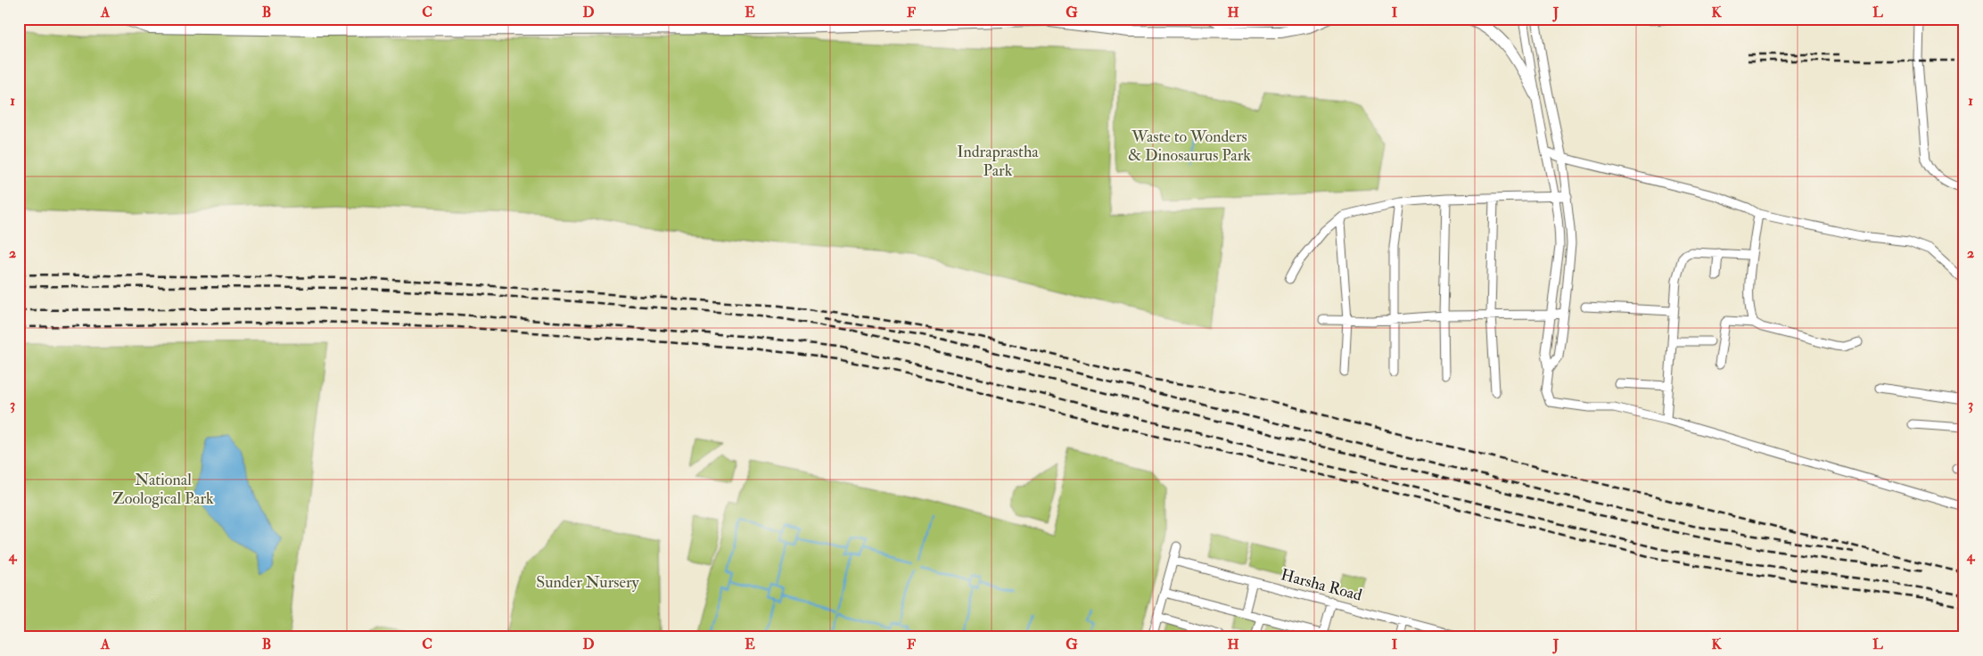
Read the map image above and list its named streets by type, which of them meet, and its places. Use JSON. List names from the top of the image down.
{
  "streets": {
    "street": ["Harsha Road"]
  },
  "parks": [
    "Waste to Wonders & Dinosaurus Park",
    "Indraprastha Park",
    "National Zoological Park",
    "Sunder Nursery"
  ],
  "grid": {
    "columns": [
      "A",
      "B",
      "C",
      "D",
      "E",
      "F",
      "G",
      "H",
      "I",
      "J",
      "K",
      "L"
    ],
    "rows": [
      "1",
      "2",
      "3",
      "4"
    ]
  }
}
